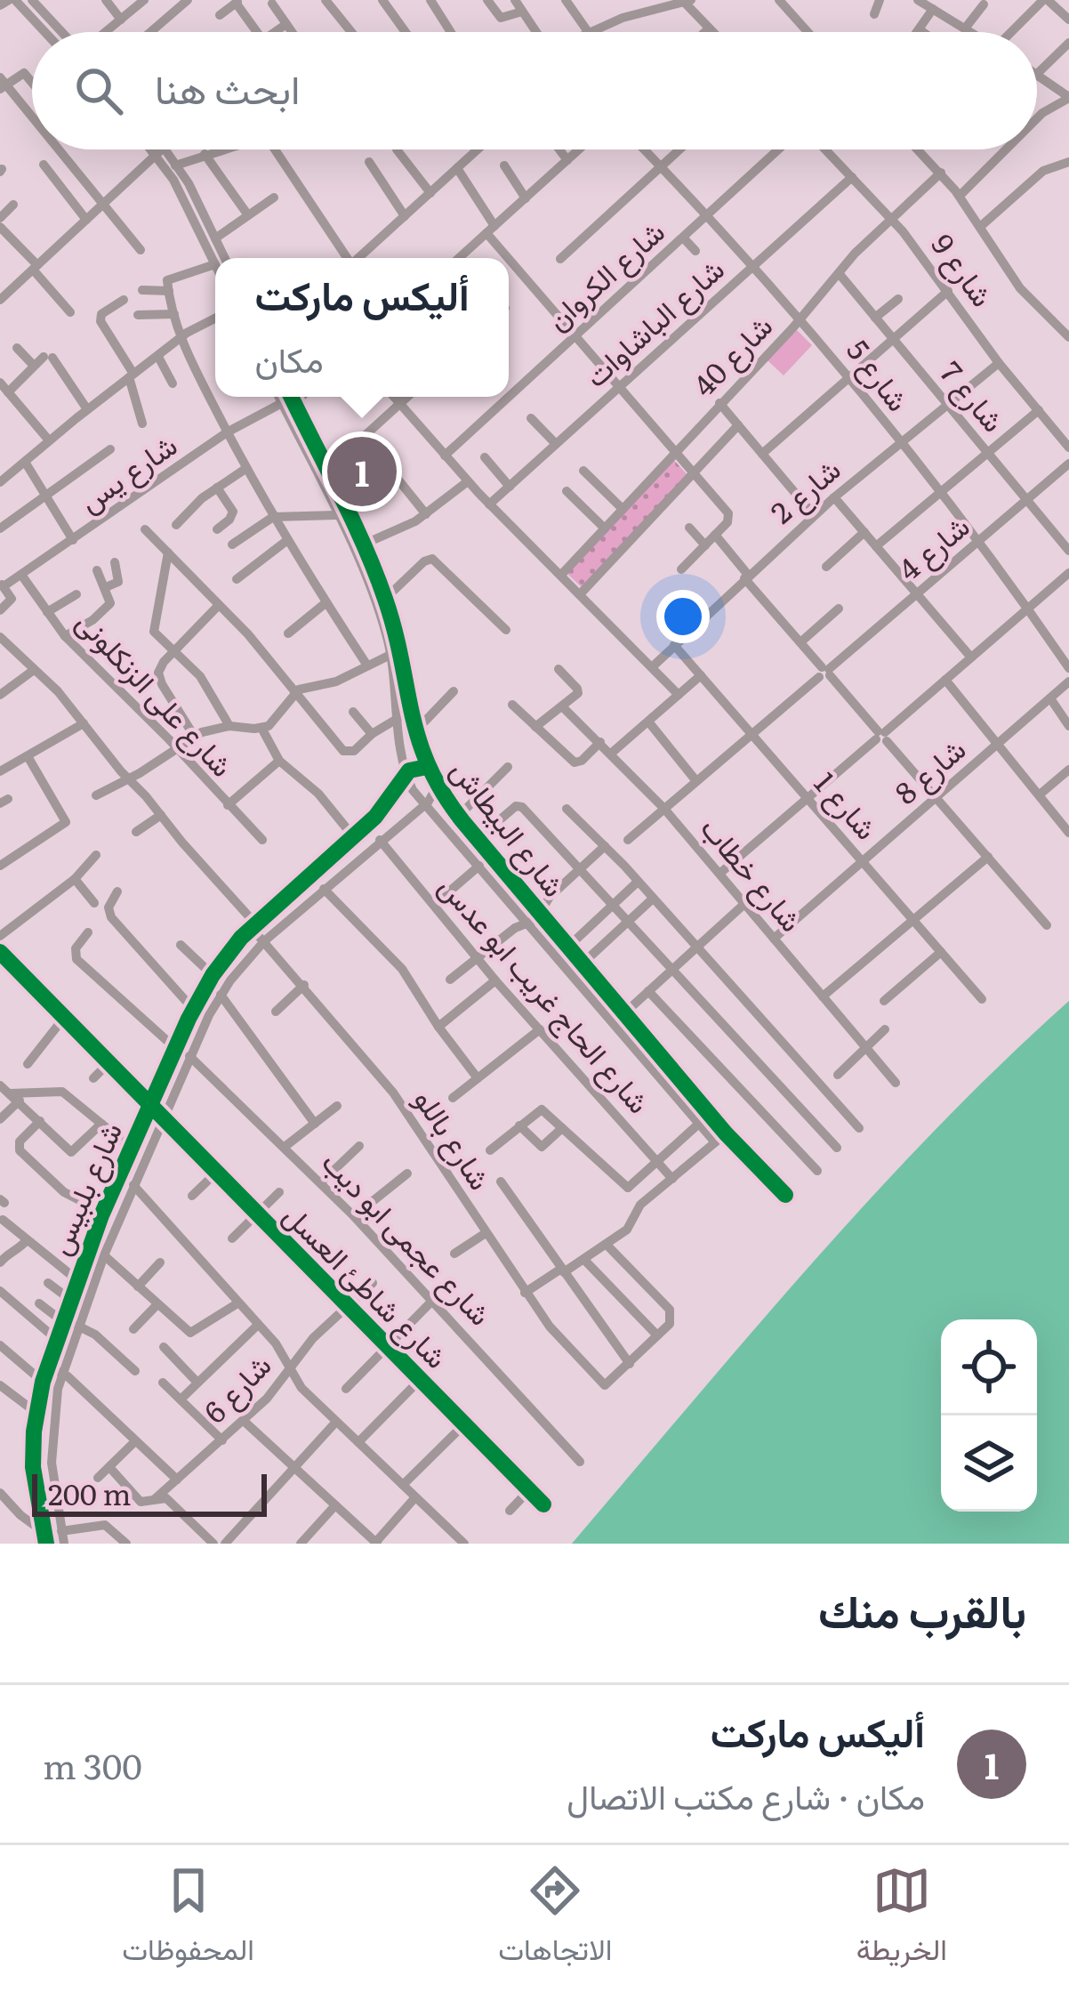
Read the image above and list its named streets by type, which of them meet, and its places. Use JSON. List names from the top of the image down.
{
  "streets": {
    "street": [
      "شارع 9",
      "شارع الكروان",
      "شارع الباشاوات",
      "شارع 40",
      "شارع 5",
      "شارع 7",
      "شارع يس",
      "شارع 2",
      "شارع 4",
      "شارع على الزنكلونى",
      "شارع 8",
      "شارع 1",
      "شارع البيطاش",
      "شارع خطاب",
      "شارع الحاج غريب ابو عدس",
      "شارع باللو",
      "شارع بلبيس",
      "شارع عجمى ابو ديب",
      "شارع شاطئ العسل",
      "شارع 6"
    ]
  },
  "crossings": [
    ["شارع 9", "شارع الباشاوات"],
    ["شارع 9", "شارع 40"],
    ["شارع 9", "شارع 2"],
    ["شارع الكروان", "شارع 5"],
    ["شارع الباشاوات", "شارع 5"],
    ["شارع 40", "شارع 5"],
    ["شارع 40", "شارع 7"],
    ["شارع 5", "شارع 2"],
    ["شارع 5", "شارع 4"],
    ["شارع 7", "شارع 2"],
    ["شارع 7", "شارع 4"],
    ["شارع يس", "شارع على الزنكلونى"],
    ["شارع يس", "شارع البيطاش"],
    ["شارع 2", "شارع 1"],
    ["شارع 4", "شارع 1"],
    ["شارع 4", "شارع خطاب"],
    ["شارع 8", "شارع 1"],
    ["شارع 8", "شارع خطاب"],
    ["شارع البيطاش", "شارع بلبيس"],
    ["شارع الحاج غريب ابو عدس", "شارع بلبيس"],
    ["شارع باللو", "شارع بلبيس"],
    ["شارع بلبيس", "شارع عجمى ابو ديب"],
    ["شارع بلبيس", "شارع شاطئ العسل"],
    ["شارع شاطئ العسل", "شارع 6"]
  ],
  "scale_bar": "200 m",
  "page": {
    "search": "ابحث هنا",
    "popup": ["أليكس ماركت", "مكان"],
    "pins": "1",
    "scale": "200 m",
    "heading": "بالقرب منك",
    "list": [
      {
        "mark": "1",
        "name": "أليكس ماركت",
        "note": "مكان · شارع مكتب الاتصال",
        "value": "300 m"
      }
    ],
    "nav": ["الخريطة", "الاتجاهات", "المحفوظات"]
  }
}
